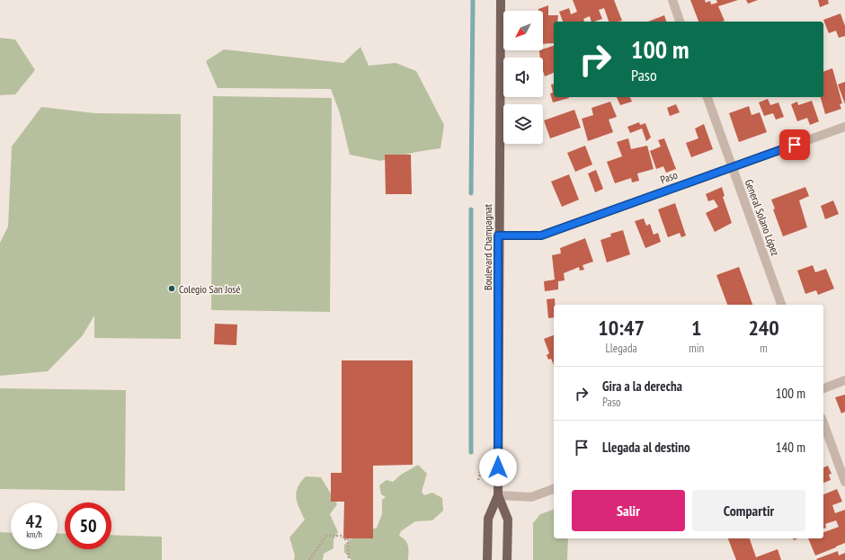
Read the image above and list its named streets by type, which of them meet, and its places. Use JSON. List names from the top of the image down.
{
  "streets": {
    "main road": ["Boulevard Champagnat"],
    "street": ["Paso", "General Solano López"]
  },
  "crossings": [
    ["Paso", "General Solano López"],
    ["Paso", "Boulevard Champagnat"]
  ],
  "places": ["Colegio San José"],
  "north": "bottom left",
  "page": {
    "turn": ["100 m", "Paso"],
    "eta": [
      "10:47",
      "Llegada",
      "1",
      "min",
      "240",
      "m"
    ],
    "list": [
      {
        "name": "Gira a la derecha",
        "note": "Paso",
        "value": "100 m"
      },
      {
        "name": "Llegada al destino",
        "value": "140 m"
      }
    ],
    "buttons": ["Salir", "Compartir"],
    "speed": "42 km/h",
    "limit": "50"
  }
}
